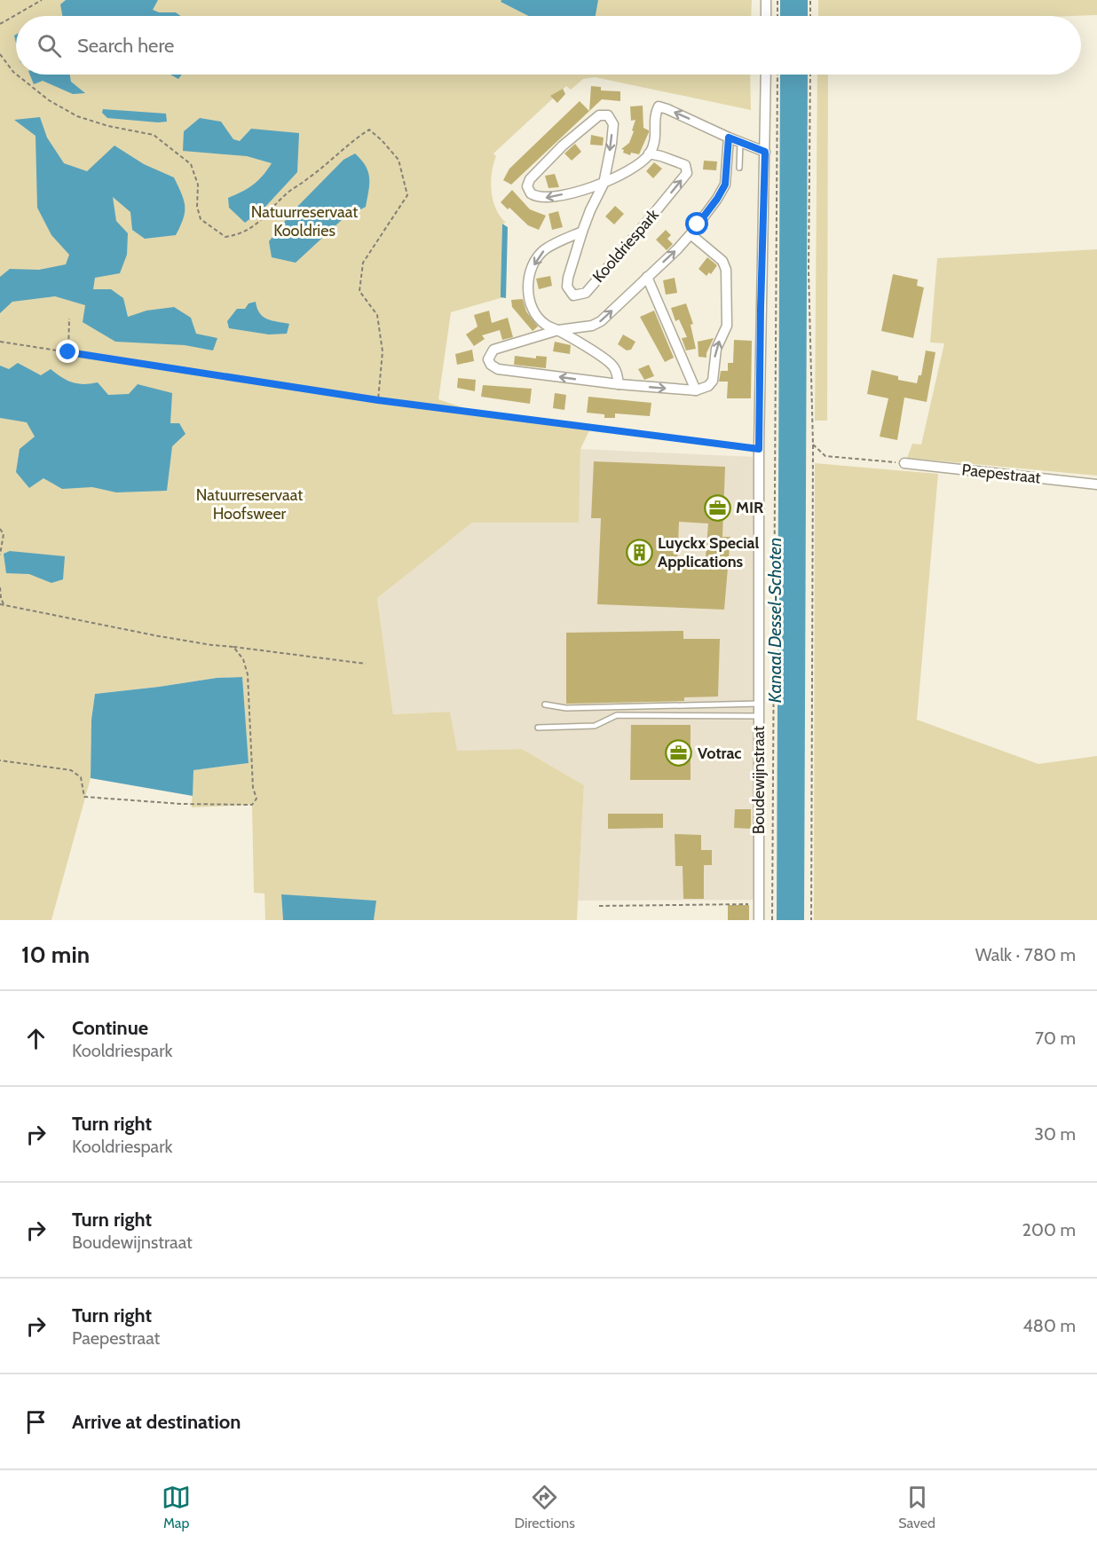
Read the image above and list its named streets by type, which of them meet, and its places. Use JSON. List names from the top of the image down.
{
  "streets": {
    "street": ["Kooldriespark", "Paepestraat", "Boudewijnstraat"]
  },
  "water": ["Kanaal Dessel-Schoten"],
  "parks": ["Natuurreservaat Kooldries", "Natuurreservaat Hoofsweer"],
  "places": {
    "office": ["MIR", "Votrac"],
    "building": ["Luyckx Special Applications"]
  },
  "page": {
    "search": "Search here",
    "heading": ["10 min", "Walk · 780 m"],
    "list": [
      ["Continue", "Kooldriespark", "70 m"],
      ["Turn right", "Kooldriespark", "30 m"],
      ["Turn right", "Boudewijnstraat", "200 m"],
      ["Turn right", "Paepestraat", "480 m"],
      "Arrive at destination"
    ],
    "nav": ["Map", "Directions", "Saved"]
  }
}
